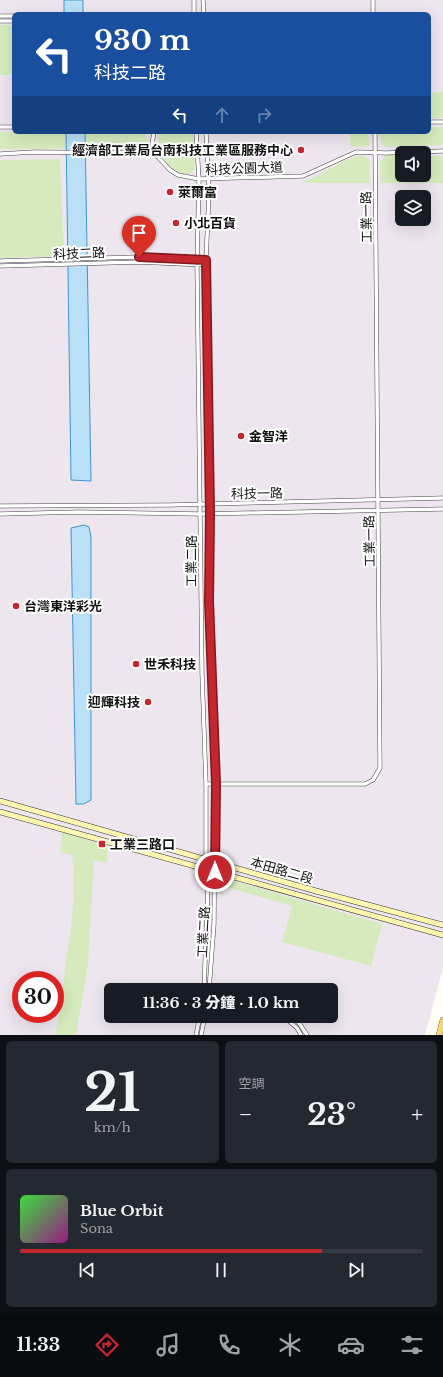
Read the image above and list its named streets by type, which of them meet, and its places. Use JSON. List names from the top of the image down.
{
  "streets": {
    "street": [
      "科技公園大道",
      "工業一路",
      "科技二路",
      "科技一路",
      "工業二路",
      "本田路二段"
    ]
  },
  "crossings": [
    ["科技公園大道", "工業一路"],
    ["科技公園大道", "工業二路"],
    ["工業一路", "科技一路"],
    ["工業一路", "工業二路"],
    ["科技二路", "工業二路"],
    ["科技一路", "工業二路"],
    ["工業二路", "本田路二段"]
  ],
  "places": {
    "other": [
      "經濟部工業局台南科技工業區服務中心",
      "萊爾富",
      "小北百貨",
      "金智洋",
      "台灣東洋彩光",
      "世禾科技",
      "迎輝科技"
    ],
    "transit": ["工業三路口"]
  },
  "page": {
    "turn": ["930 m", "科技二路"],
    "limit": "30",
    "trip": "11:36 · 3 分鐘 · 1.0 km",
    "tile": [
      ["21", "km/h"],
      "空調"
    ],
    "heat": ["−", "23°", "+"],
    "song": ["Blue Orbit", "Sona"],
    "tabs": "11:33"
  }
}
